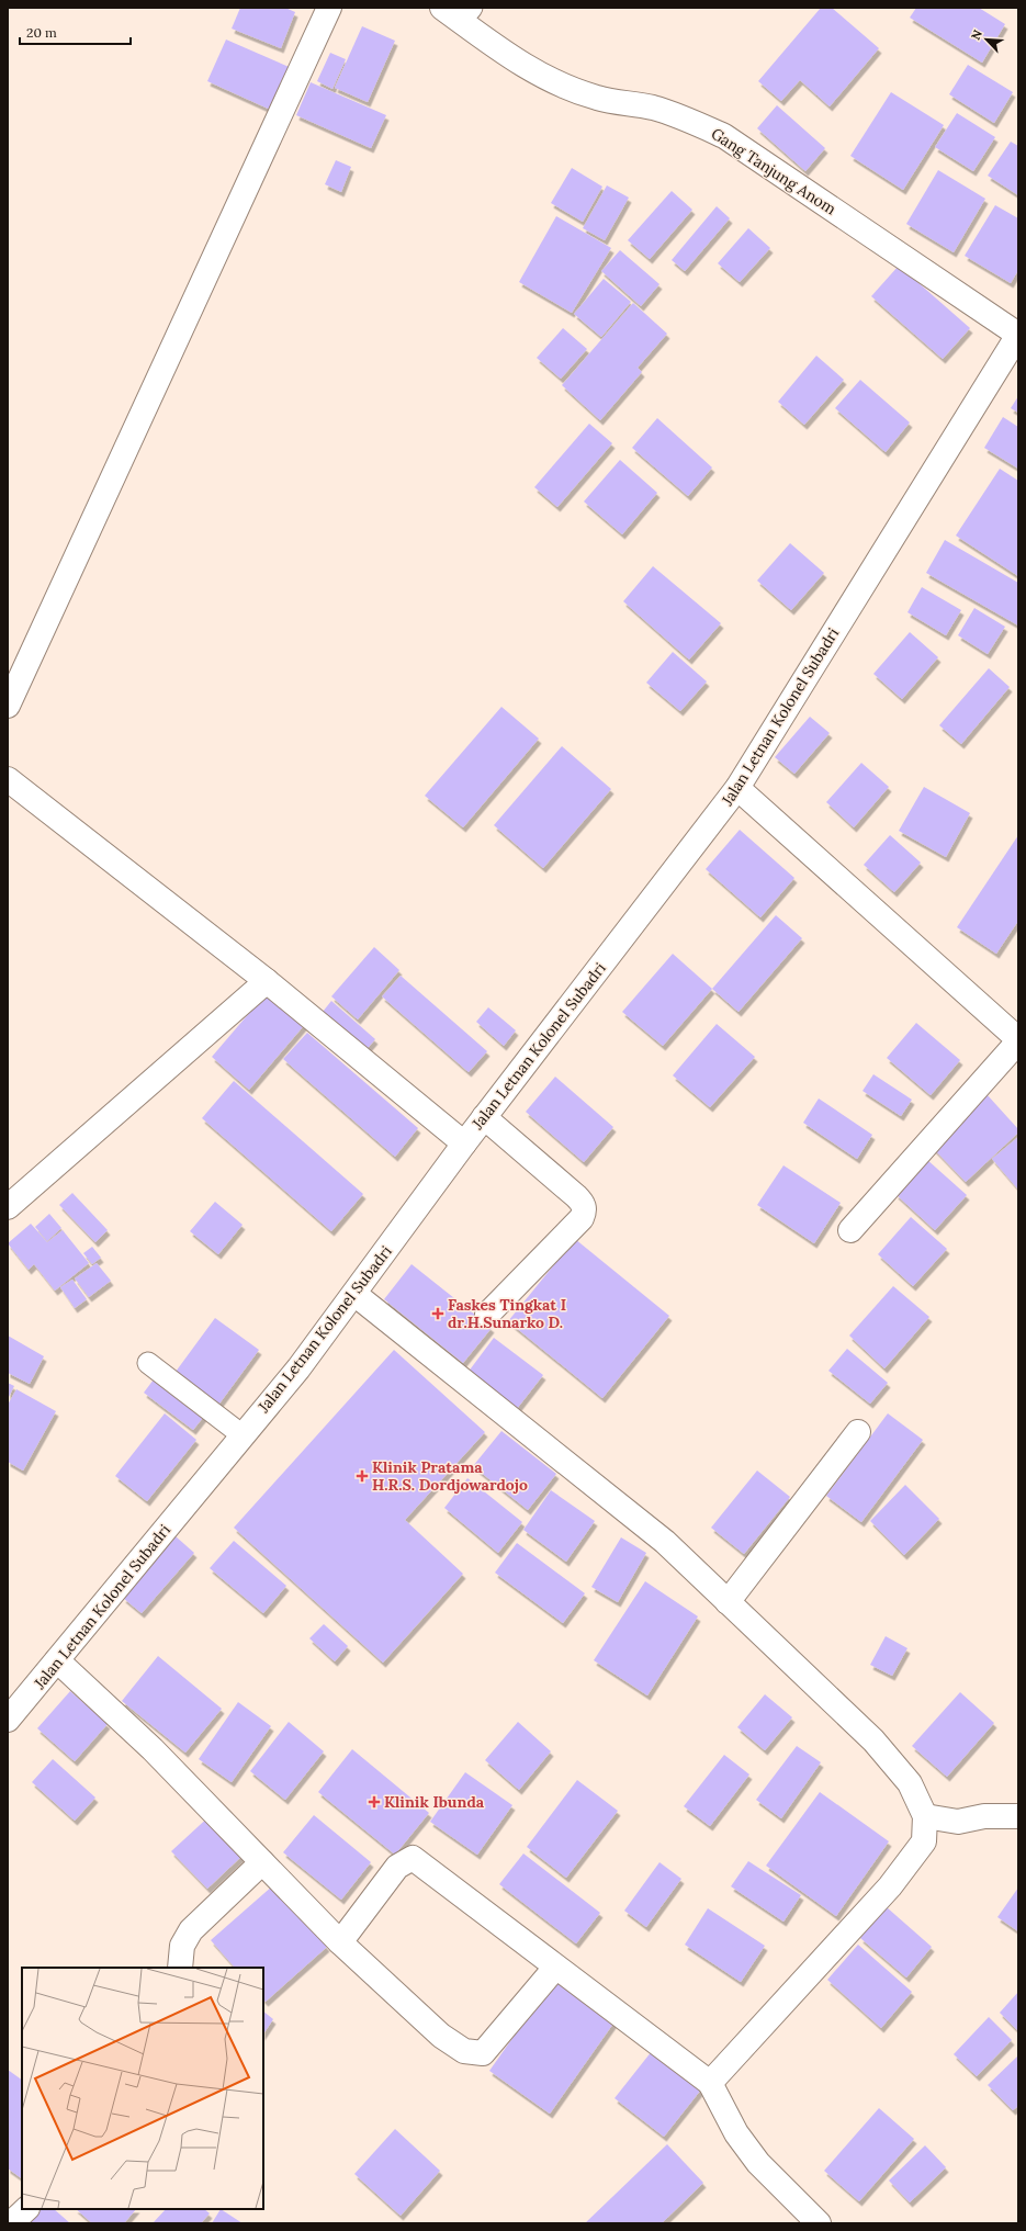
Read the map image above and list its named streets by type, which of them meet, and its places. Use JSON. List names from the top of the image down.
{
  "streets": {
    "street": ["Gang Tanjung Anom", "Jalan Letnan Kolonel Subadri"]
  },
  "crossings": [
    ["Gang Tanjung Anom", "Jalan Letnan Kolonel Subadri"]
  ],
  "places": {
    "health": ["Faskes Tingkat I dr.H.Sunarko D.", "Klinik Pratama H.R.S. Dordjowardojo", "Klinik Ibunda"]
  },
  "scale_bar": "20 m",
  "north": "top left"
}
